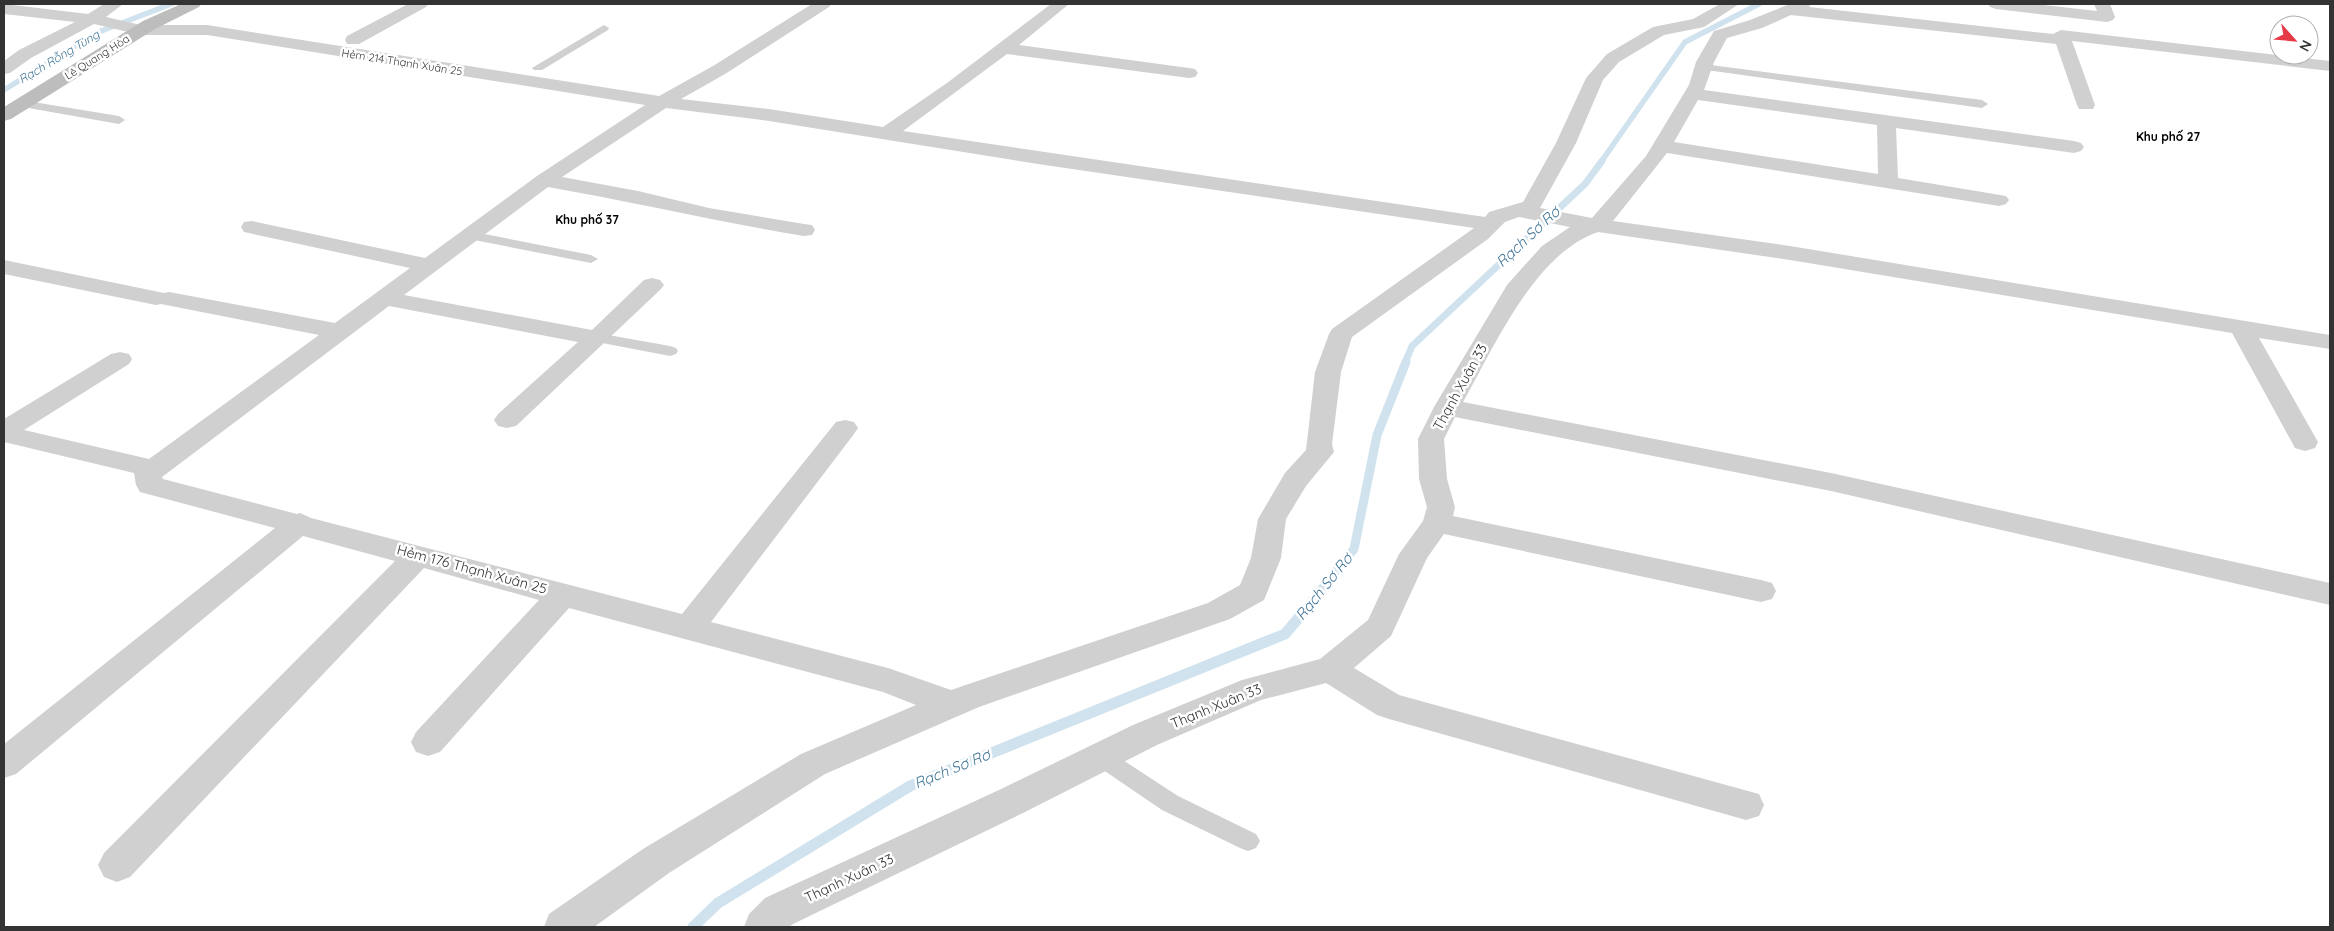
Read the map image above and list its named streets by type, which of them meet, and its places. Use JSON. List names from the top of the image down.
{
  "streets": {
    "street": [
      "Lê Quang Hòa",
      "Hẻm 214 Thạnh Xuân 25",
      "Thạnh Xuân 33",
      "Hẻm 176 Thạnh Xuân 25"
    ]
  },
  "crossings": [
    ["Lê Quang Hòa", "Hẻm 214 Thạnh Xuân 25"]
  ],
  "districts": ["Khu phố 27", "Khu phố 37"],
  "water": ["Rạch Rỗng Tùng", "Rạch Sơ Rơ"],
  "north": "bottom right"
}
